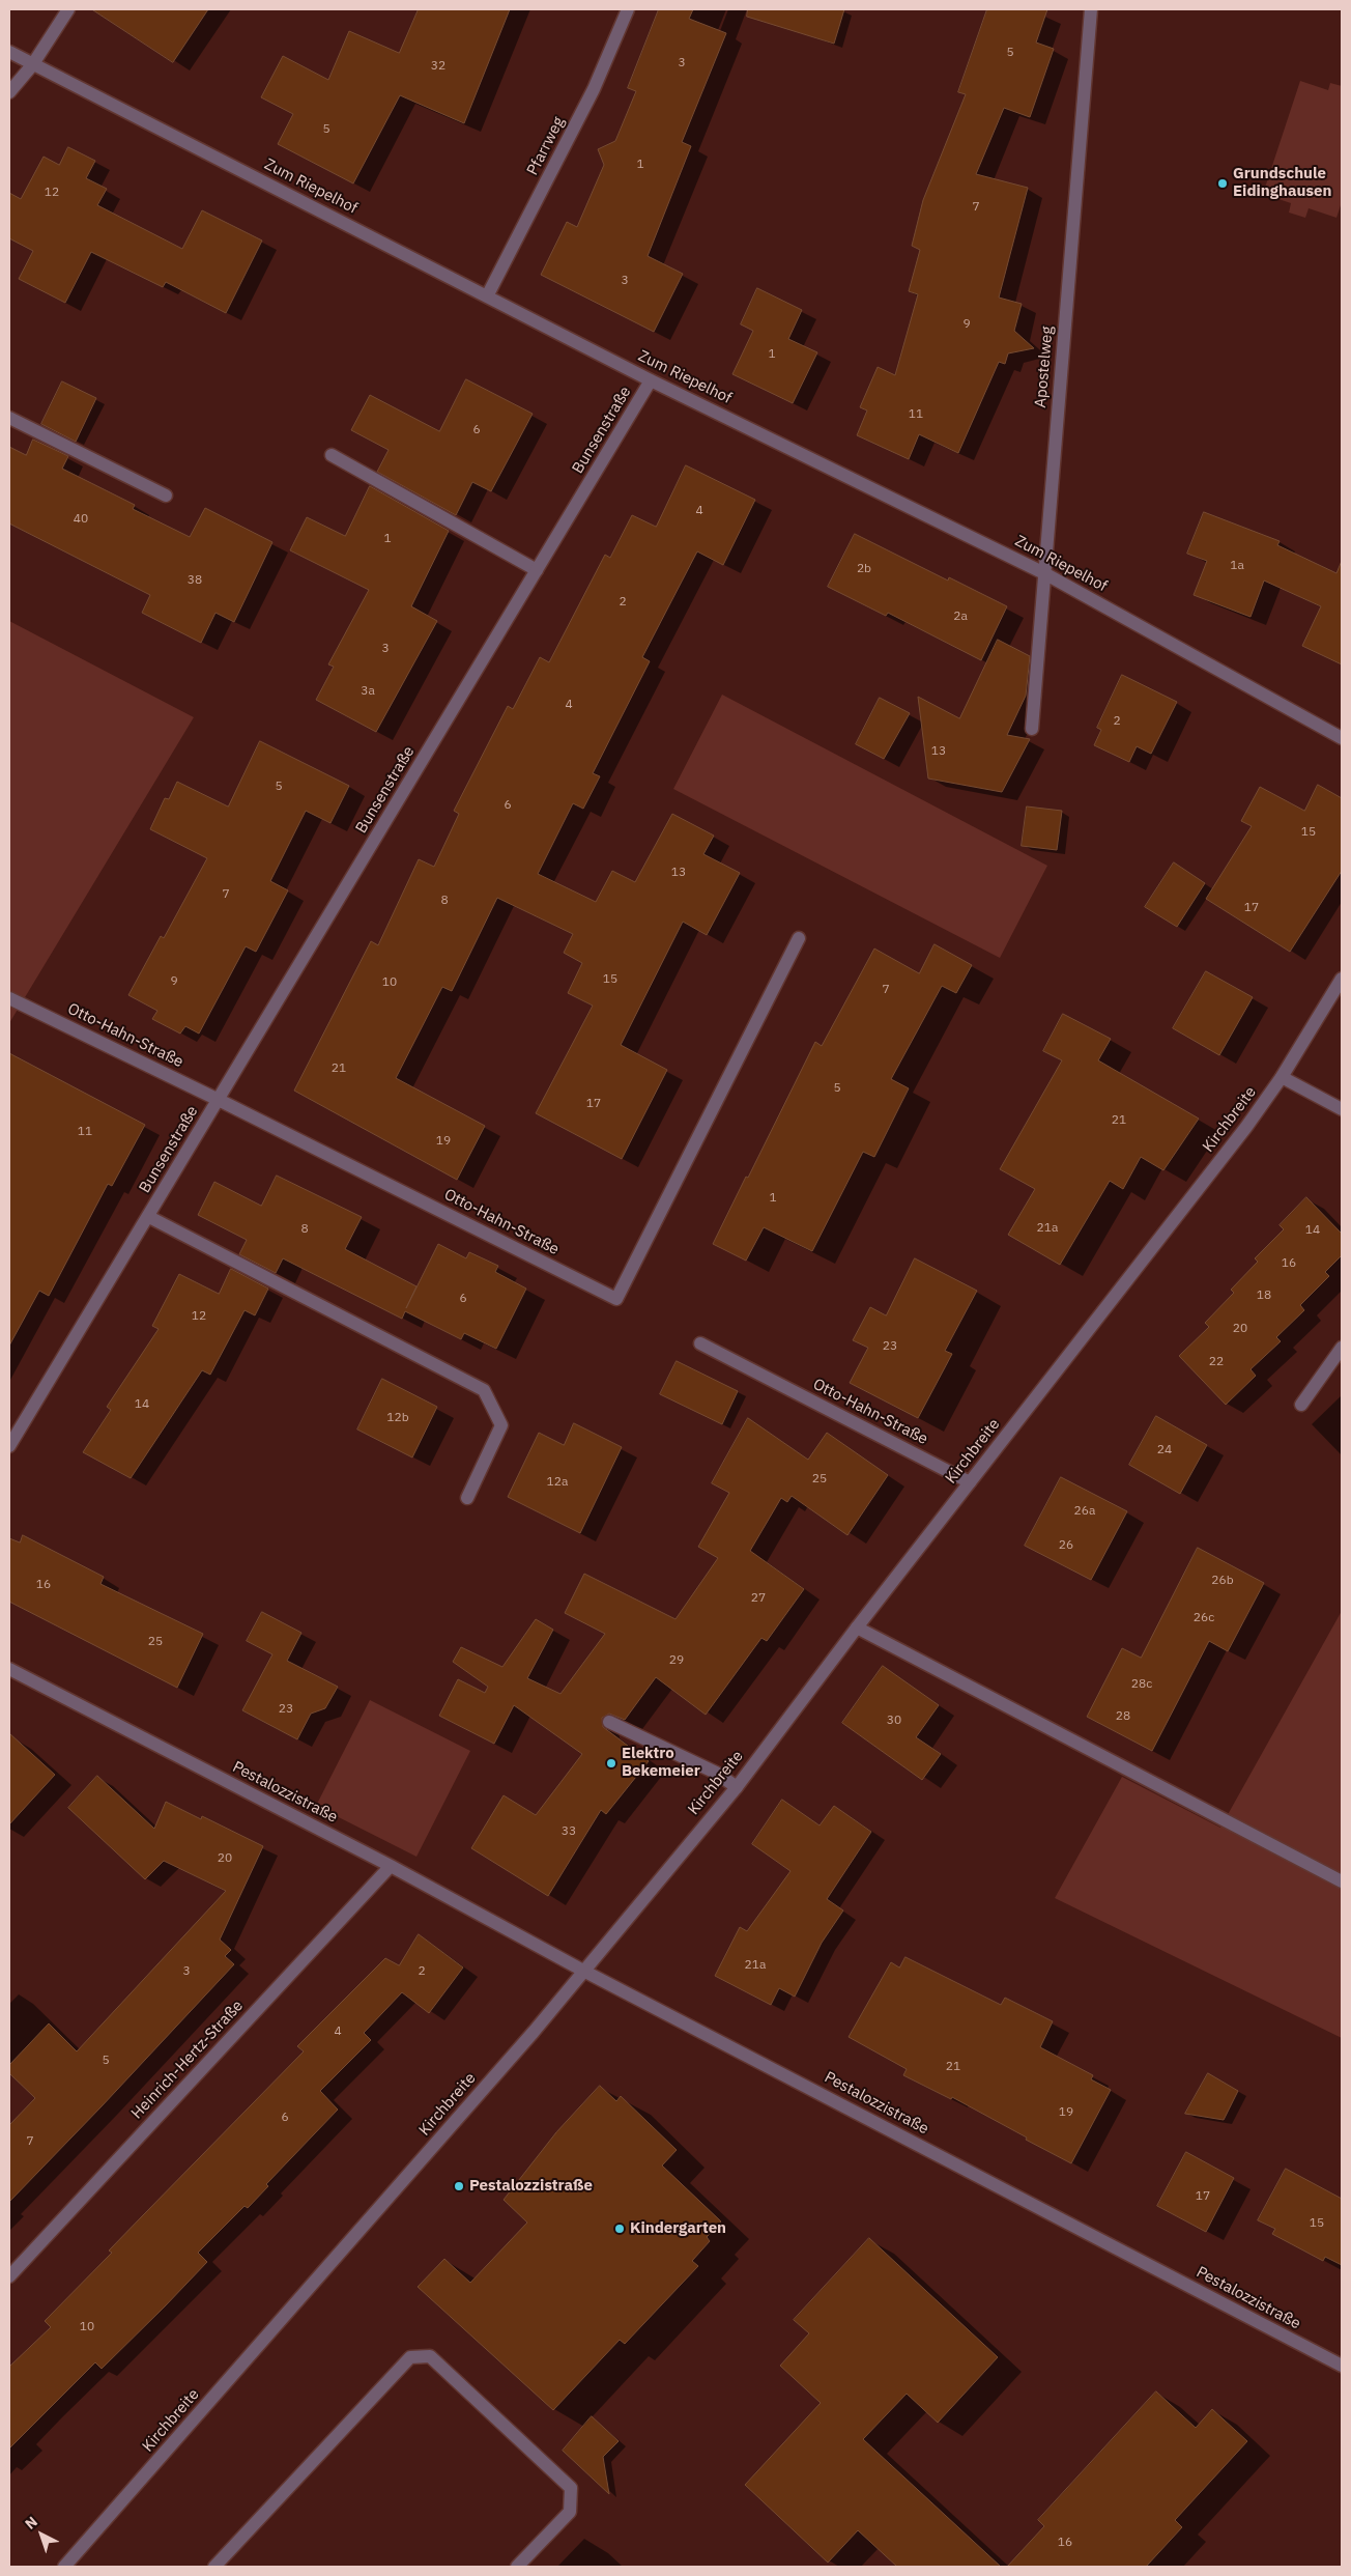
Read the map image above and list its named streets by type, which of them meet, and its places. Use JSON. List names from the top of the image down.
{
  "streets": {
    "street": [
      "Pfarrweg",
      "Zum Riepelhof",
      "Apostelweg",
      "Bunsenstraße",
      "Otto-Hahn-Straße",
      "Kirchbreite",
      "Pestalozzistraße",
      "Heinrich-Hertz-Straße"
    ]
  },
  "crossings": [
    ["Pfarrweg", "Zum Riepelhof"],
    ["Zum Riepelhof", "Apostelweg"],
    ["Zum Riepelhof", "Bunsenstraße"],
    ["Bunsenstraße", "Otto-Hahn-Straße"],
    ["Otto-Hahn-Straße", "Kirchbreite"],
    ["Kirchbreite", "Pestalozzistraße"],
    ["Pestalozzistraße", "Heinrich-Hertz-Straße"]
  ],
  "places": [
    "Grundschule Eidinghausen",
    "Elektro Bekemeier",
    "Pestalozzistraße",
    "Kindergarten"
  ],
  "house_numbers": [
    "5",
    "3",
    "32",
    "5",
    "1",
    "12",
    "7",
    "3",
    "9",
    "1",
    "11",
    "6",
    "4",
    "40",
    "1",
    "1a",
    "2b",
    "38",
    "2",
    "2a",
    "3",
    "3a",
    "4",
    "2",
    "13",
    "5",
    "6",
    "15",
    "13",
    "7",
    "8",
    "17",
    "15",
    "9",
    "10",
    "7",
    "21",
    "5",
    "17",
    "21",
    "11",
    "19",
    "1",
    "21a",
    "8",
    "14",
    "16",
    "18",
    "6",
    "12",
    "20",
    "23",
    "22",
    "14",
    "12b",
    "24",
    "25",
    "12a",
    "26a",
    "26",
    "26b",
    "16",
    "27",
    "26c",
    "25",
    "29",
    "28c",
    "23",
    "28",
    "30",
    "33",
    "20",
    "21a",
    "3",
    "2",
    "4",
    "5",
    "21",
    "19",
    "6",
    "7",
    "17",
    "15",
    "10",
    "16"
  ],
  "north": "top left"
}
